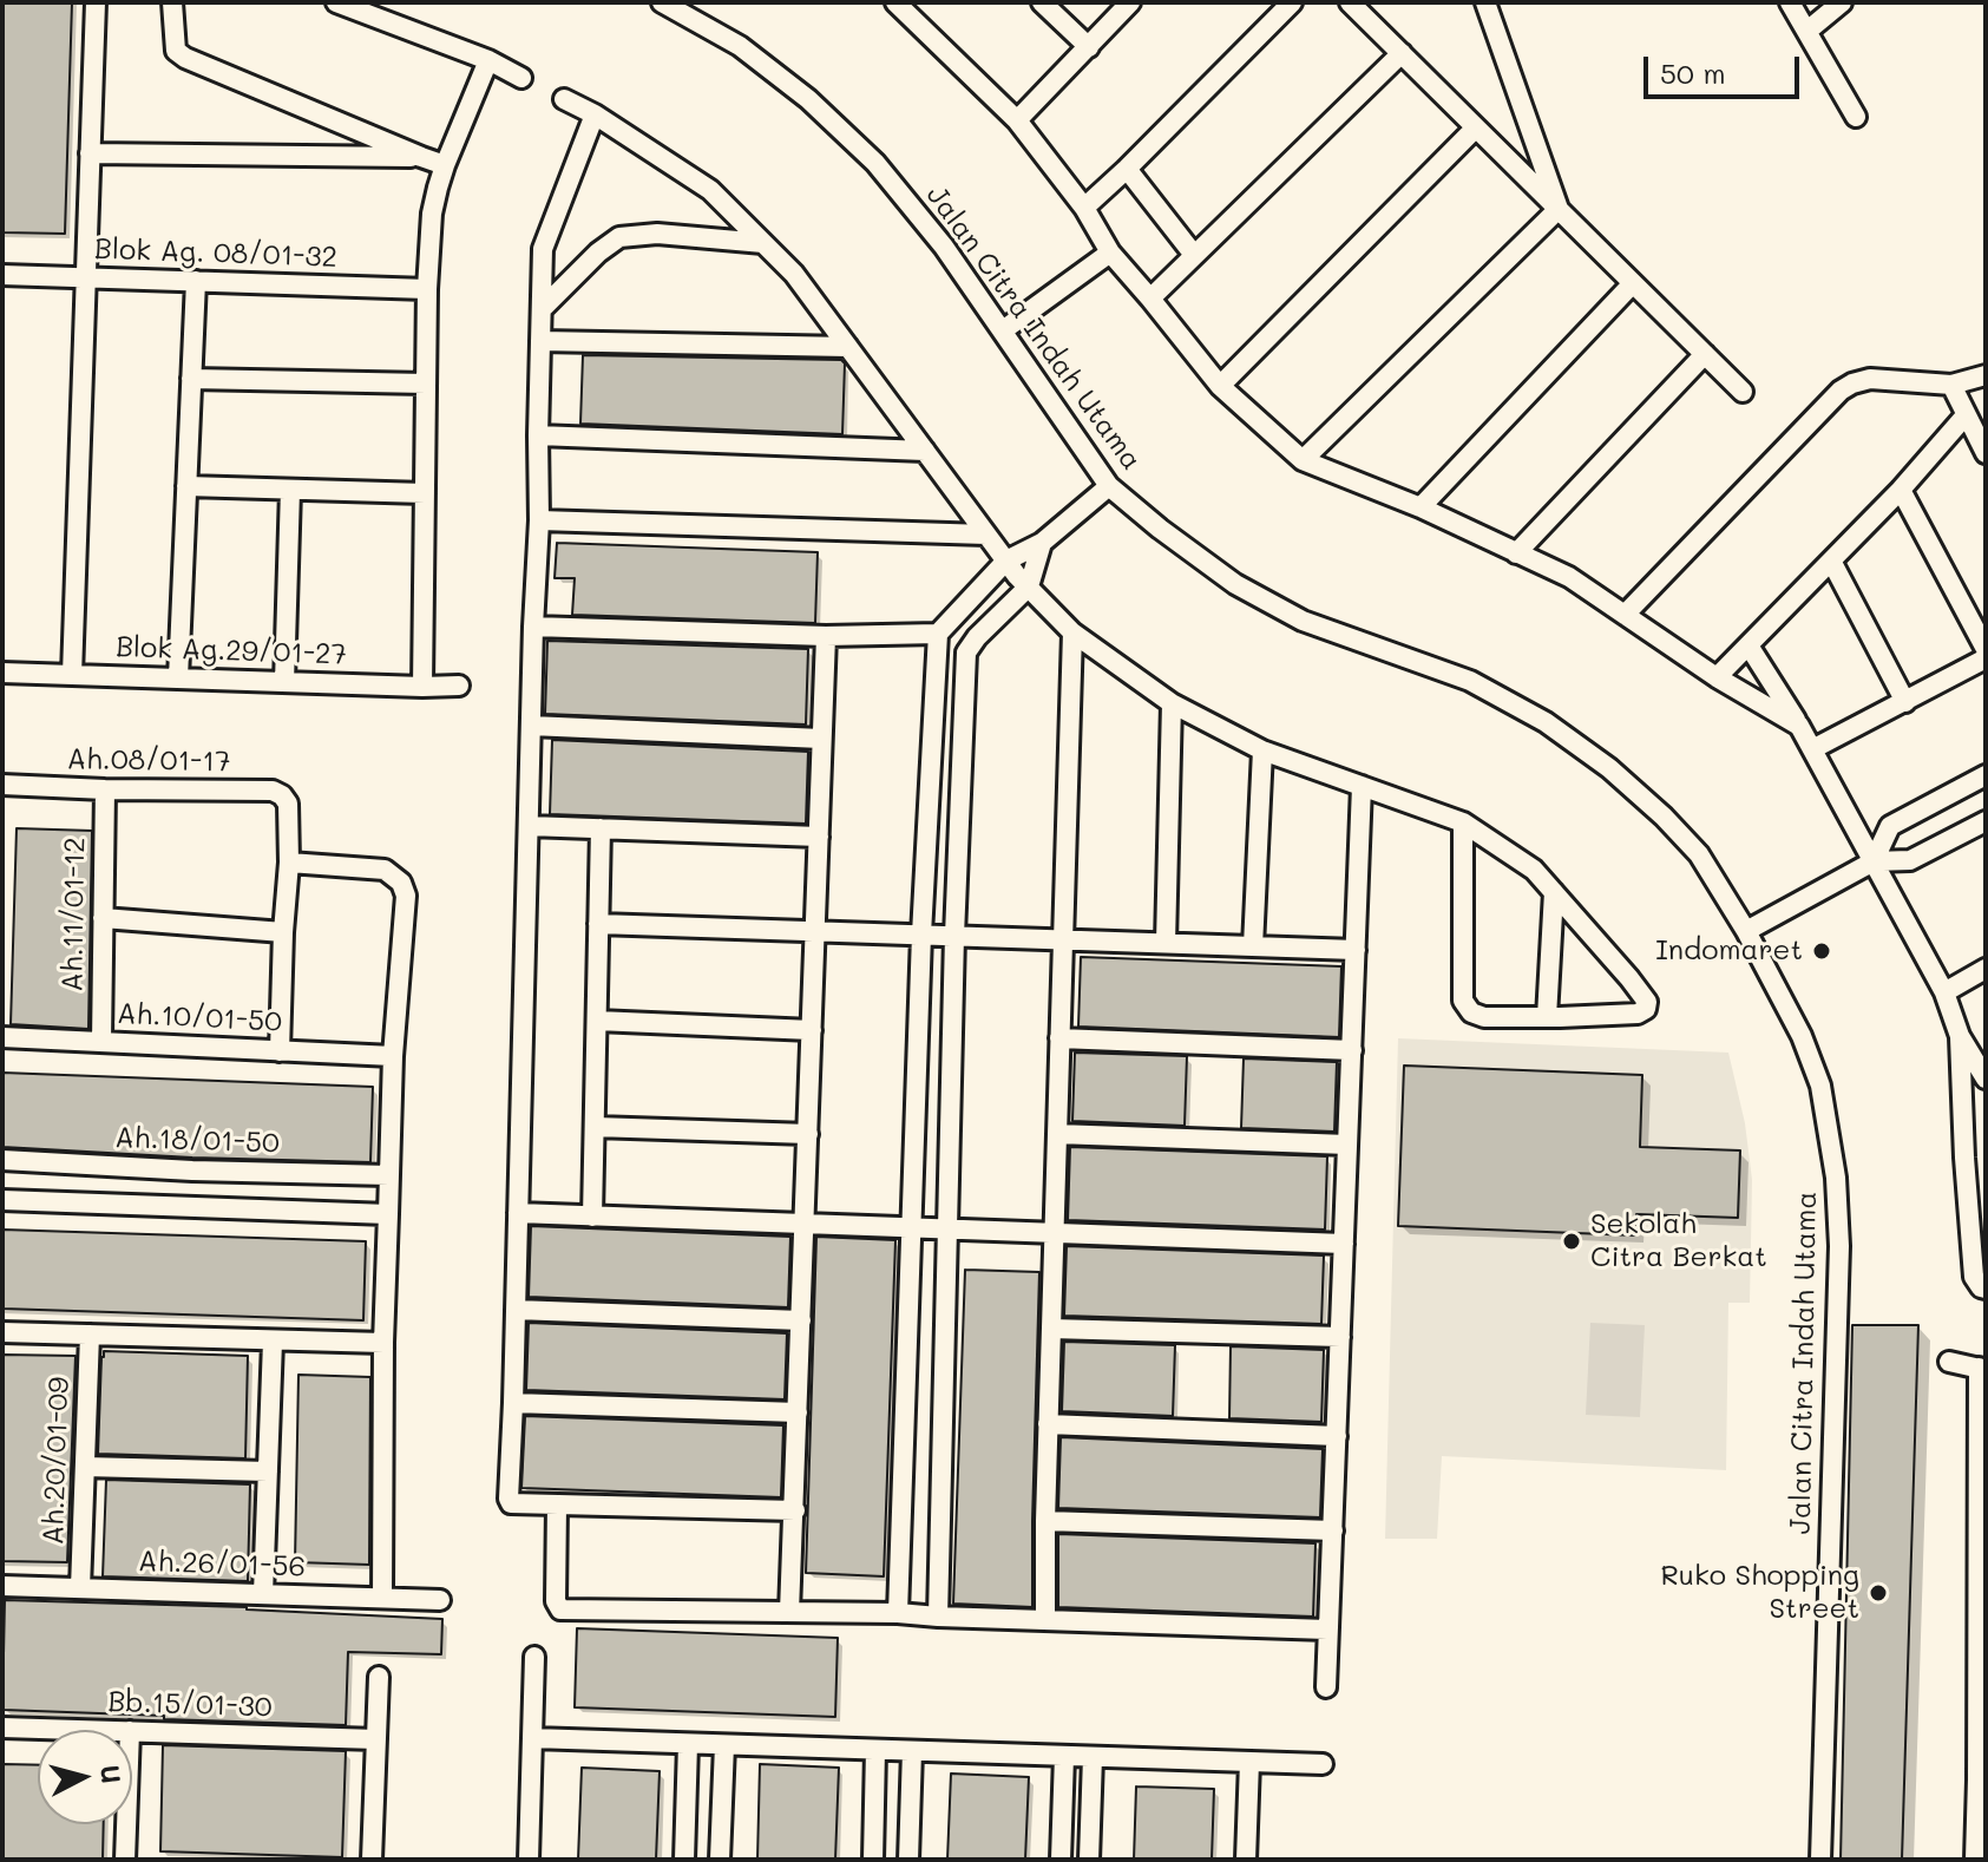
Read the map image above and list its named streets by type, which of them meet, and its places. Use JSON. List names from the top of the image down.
{
  "streets": {
    "street": [
      "Blok Ag. 08/01-32",
      "Jalan Citra Indah Utama",
      "Blok Ag.29/01-27",
      "Ah.08/01-17",
      "Ah.11/01-12",
      "Ah.10/01-50",
      "Ah.18/01-50",
      "Ah.20/01-09",
      "Ah.26/01-56",
      "Bb.15/01-30"
    ]
  },
  "crossings": [
    ["Ah.08/01-17", "Ah.11/01-12"],
    ["Ah.11/01-12", "Ah.10/01-50"],
    ["Ah.20/01-09", "Ah.26/01-56"]
  ],
  "places": ["Indomaret", "Sekolah Citra Berkat", "Ruko Shopping Street"],
  "scale_bar": "50 m",
  "north": "right"
}
